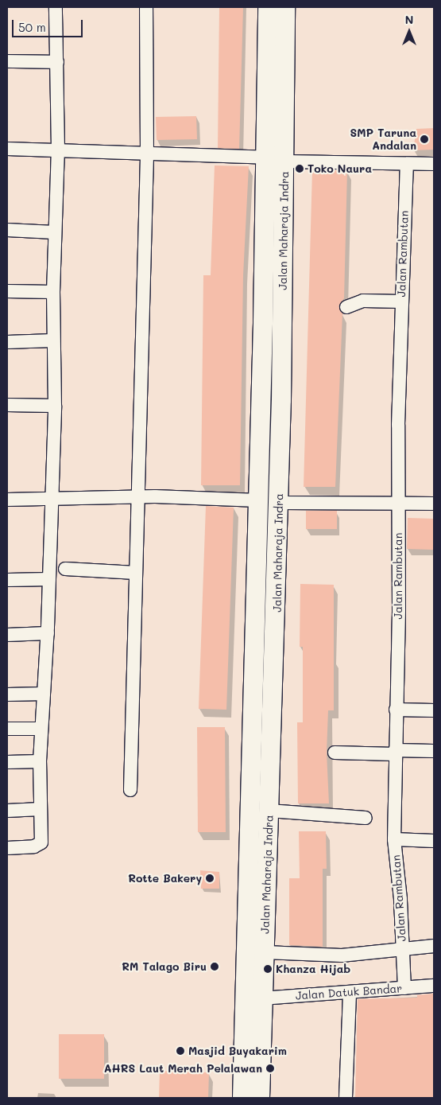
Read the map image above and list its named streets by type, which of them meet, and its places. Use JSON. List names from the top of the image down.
{
  "streets": {
    "highway": ["Jalan Maharaja Indra"],
    "street": ["Jalan Rambutan", "Jalan Datuk Bandar"]
  },
  "crossings": [
    ["Jalan Maharaja Indra", "Jalan Datuk Bandar"],
    ["Jalan Rambutan", "Jalan Datuk Bandar"]
  ],
  "places": [
    "SMP Taruna Andalan",
    "Toko Naura",
    "Rotte Bakery",
    "RM Talago Biru",
    "Khanza Hijab",
    "Masjid Buyakarim",
    "AHRS Laut Merah Pelalawan"
  ],
  "scale_bar": "50 m",
  "north": "top"
}
